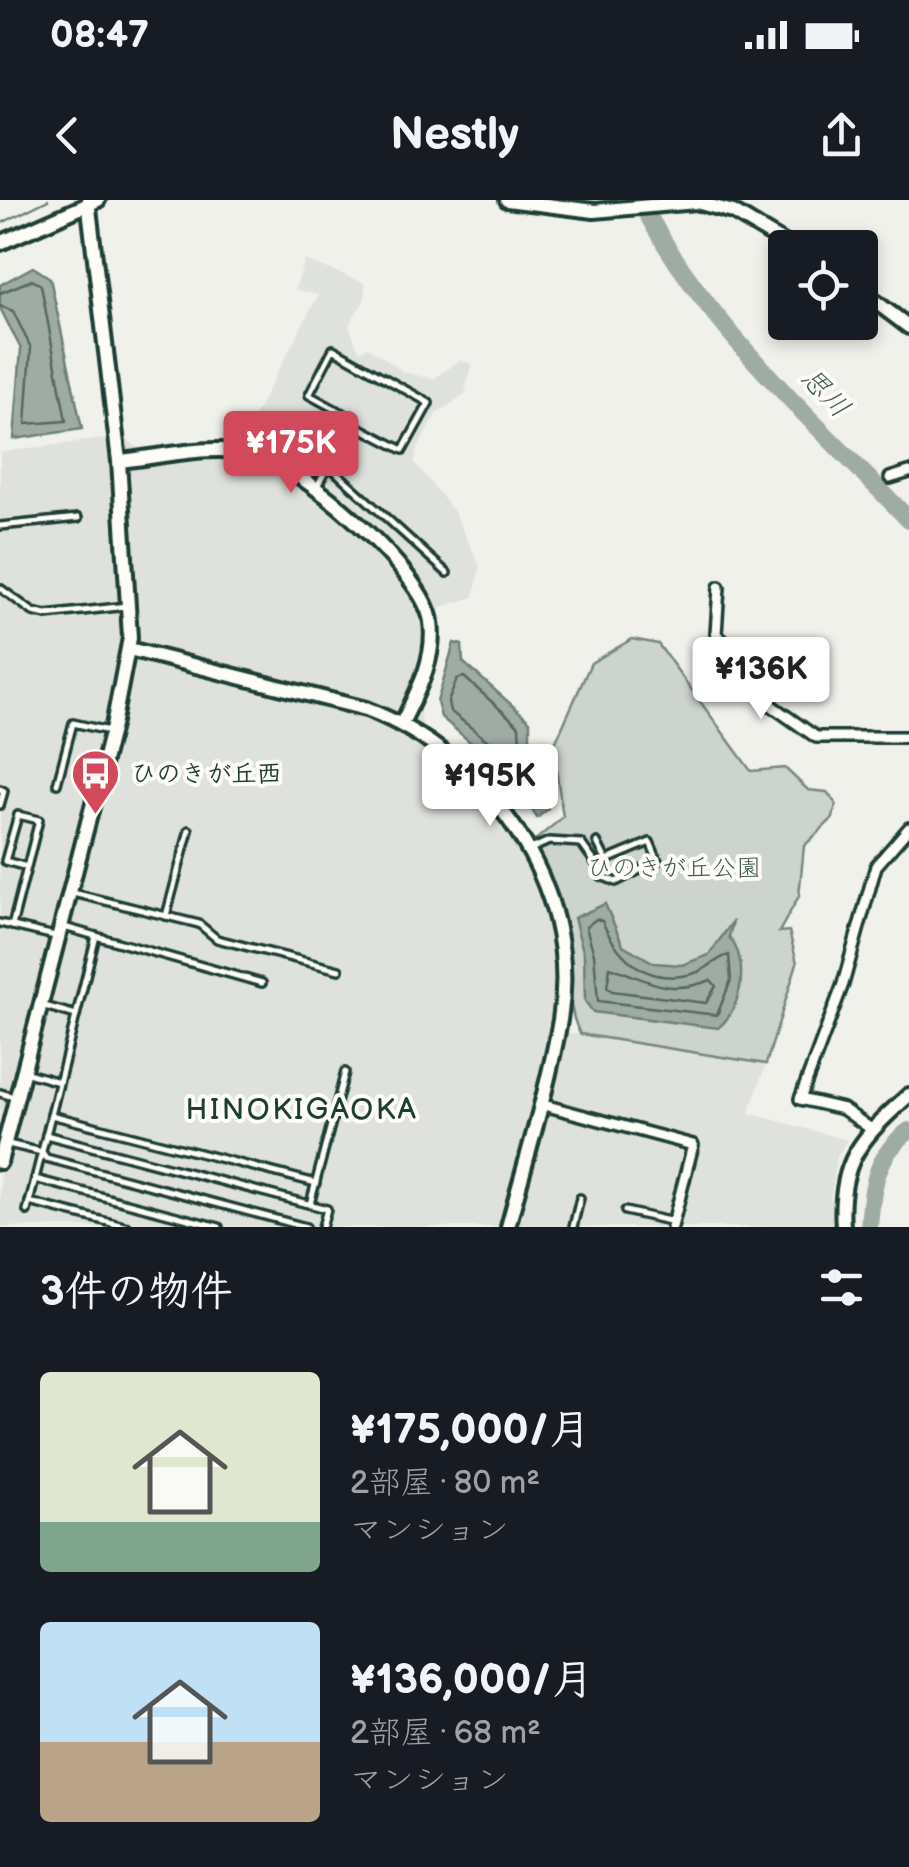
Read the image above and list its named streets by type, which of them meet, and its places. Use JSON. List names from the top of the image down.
{
  "districts": ["HINOKIGAOKA"],
  "water": ["思川"],
  "parks": ["ひのきが丘公園"],
  "places": {
    "bus stop": ["ひのきが丘西"]
  },
  "page": {
    "status": "08:47",
    "header": "Nestly",
    "price": ["¥175K", "¥136K", "¥195K"],
    "heading": "3件の物件",
    "list": [
      {
        "name": "¥175,000/月",
        "note": "2部屋 · 80 m² · マンション"
      },
      {
        "name": "¥136,000/月",
        "note": "2部屋 · 68 m² · マンション"
      }
    ]
  }
}
